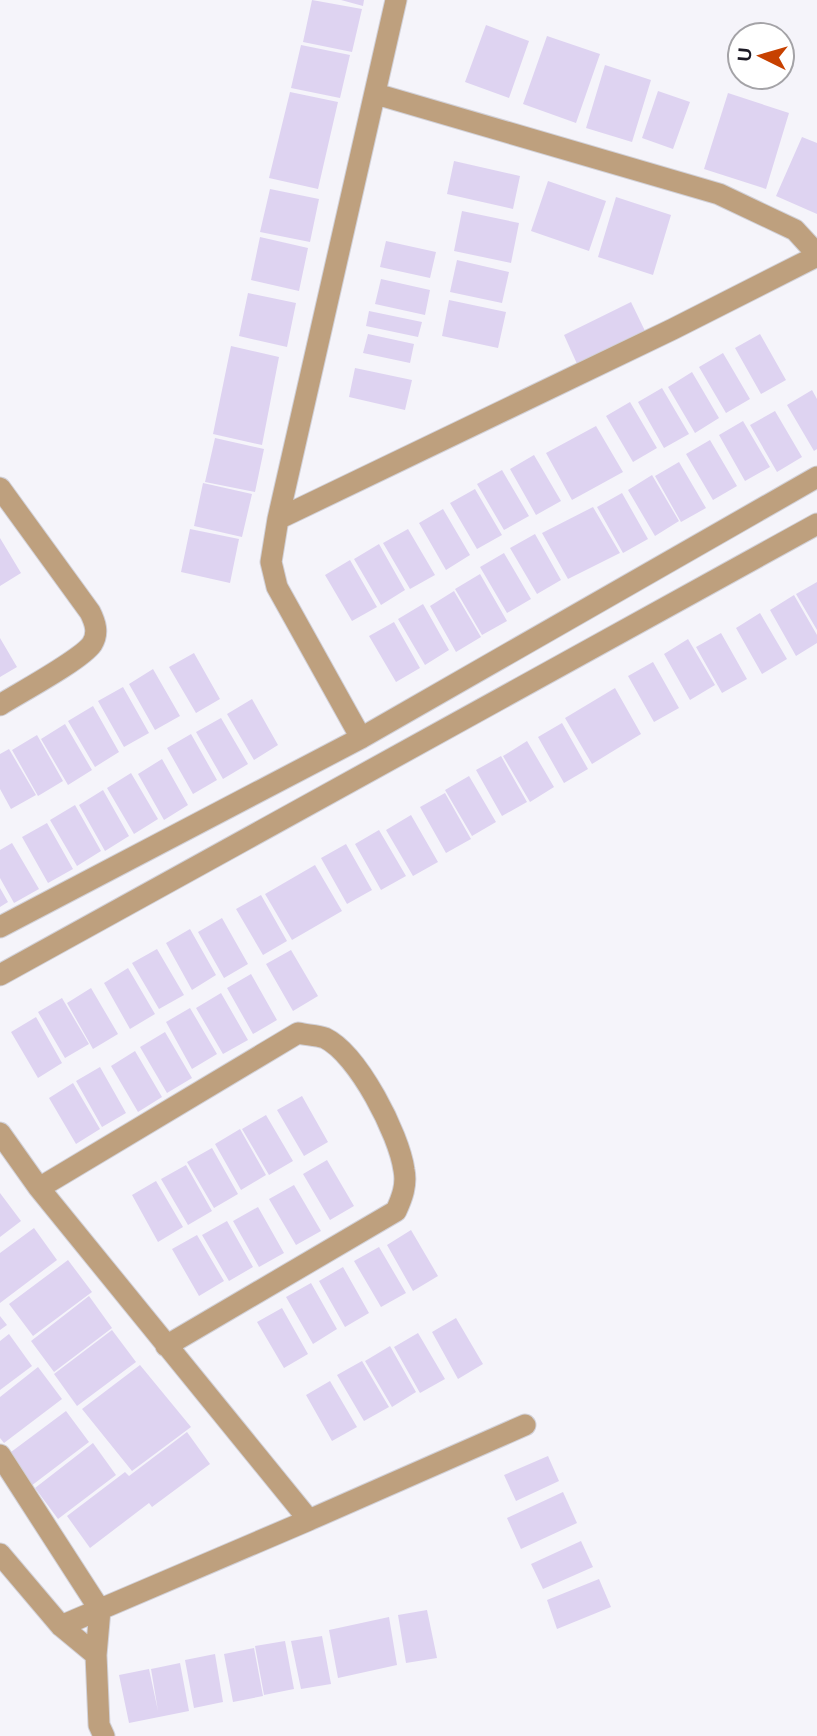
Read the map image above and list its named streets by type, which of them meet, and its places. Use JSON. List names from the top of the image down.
{
  "north": "left"
}
